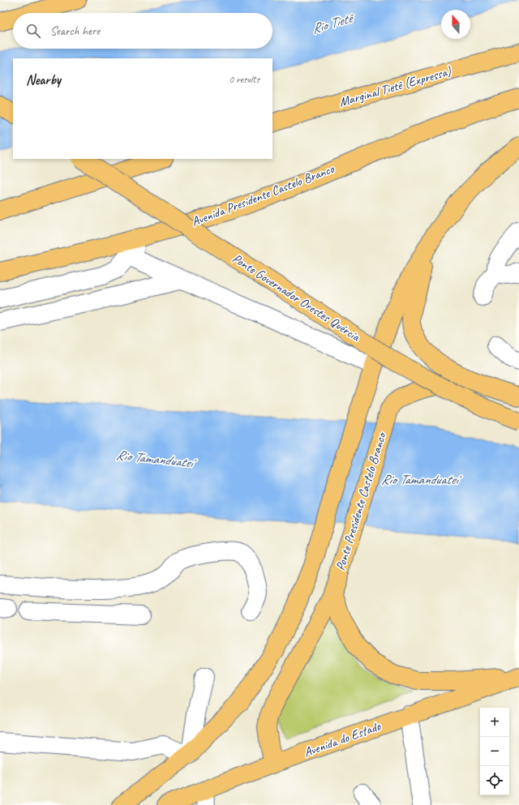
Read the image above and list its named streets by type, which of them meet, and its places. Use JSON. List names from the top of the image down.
{
  "streets": {
    "highway": [
      "Marginal Tietê (Expressa)",
      "Avenida Presidente Castelo Branco",
      "Ponte Governador Orestes Quércia",
      "Ponte Presidente Castelo Branco",
      "Avenida do Estado"
    ]
  },
  "water": ["Rio Tietê", "Rio Tamanduateí"],
  "north": "top",
  "page": {
    "search": "Search here",
    "heading": ["Nearby", "0 results"],
    "map_buttons": ["+", "−"]
  }
}
